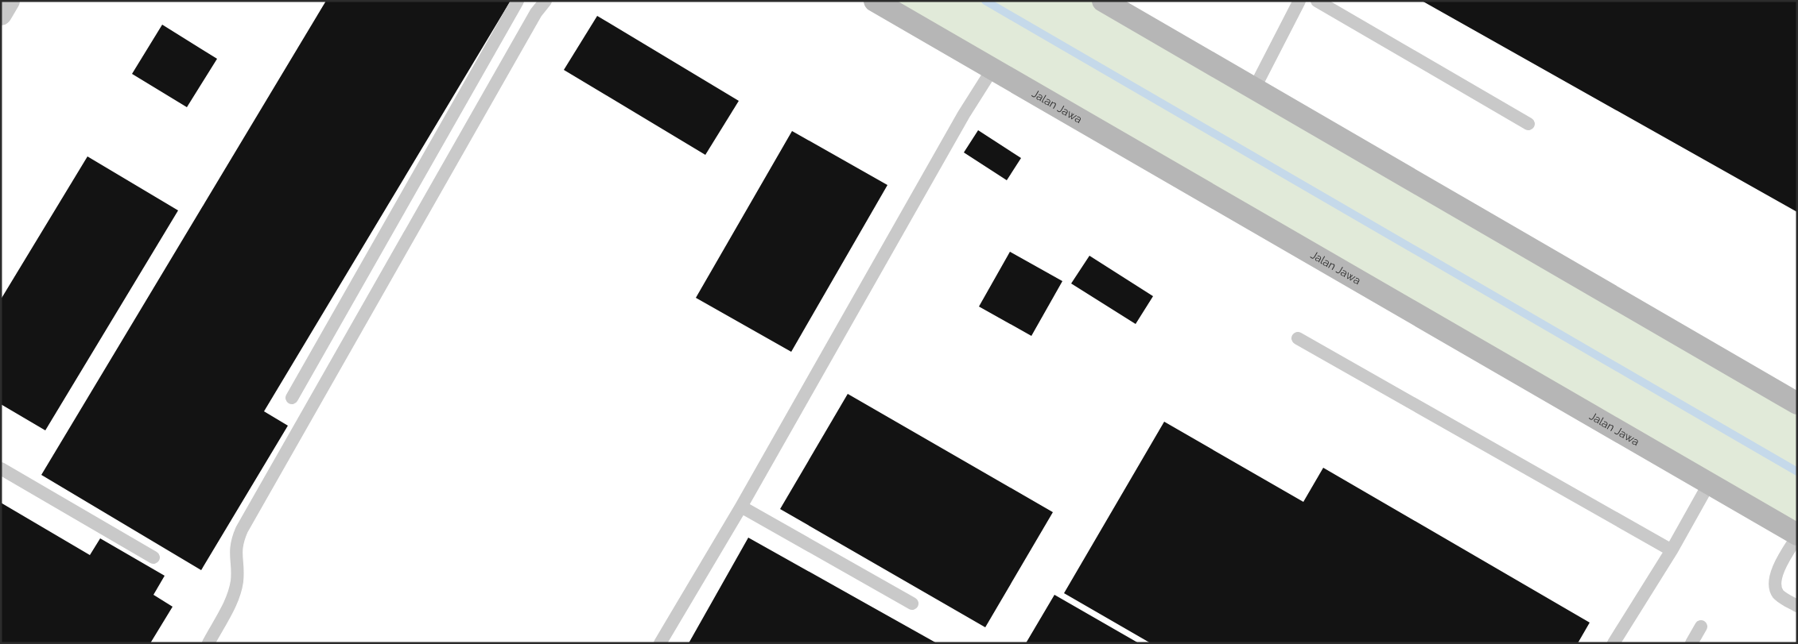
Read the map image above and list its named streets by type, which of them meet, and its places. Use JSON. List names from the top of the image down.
{
  "streets": {
    "street": ["Jalan Jawa"]
  }
}
